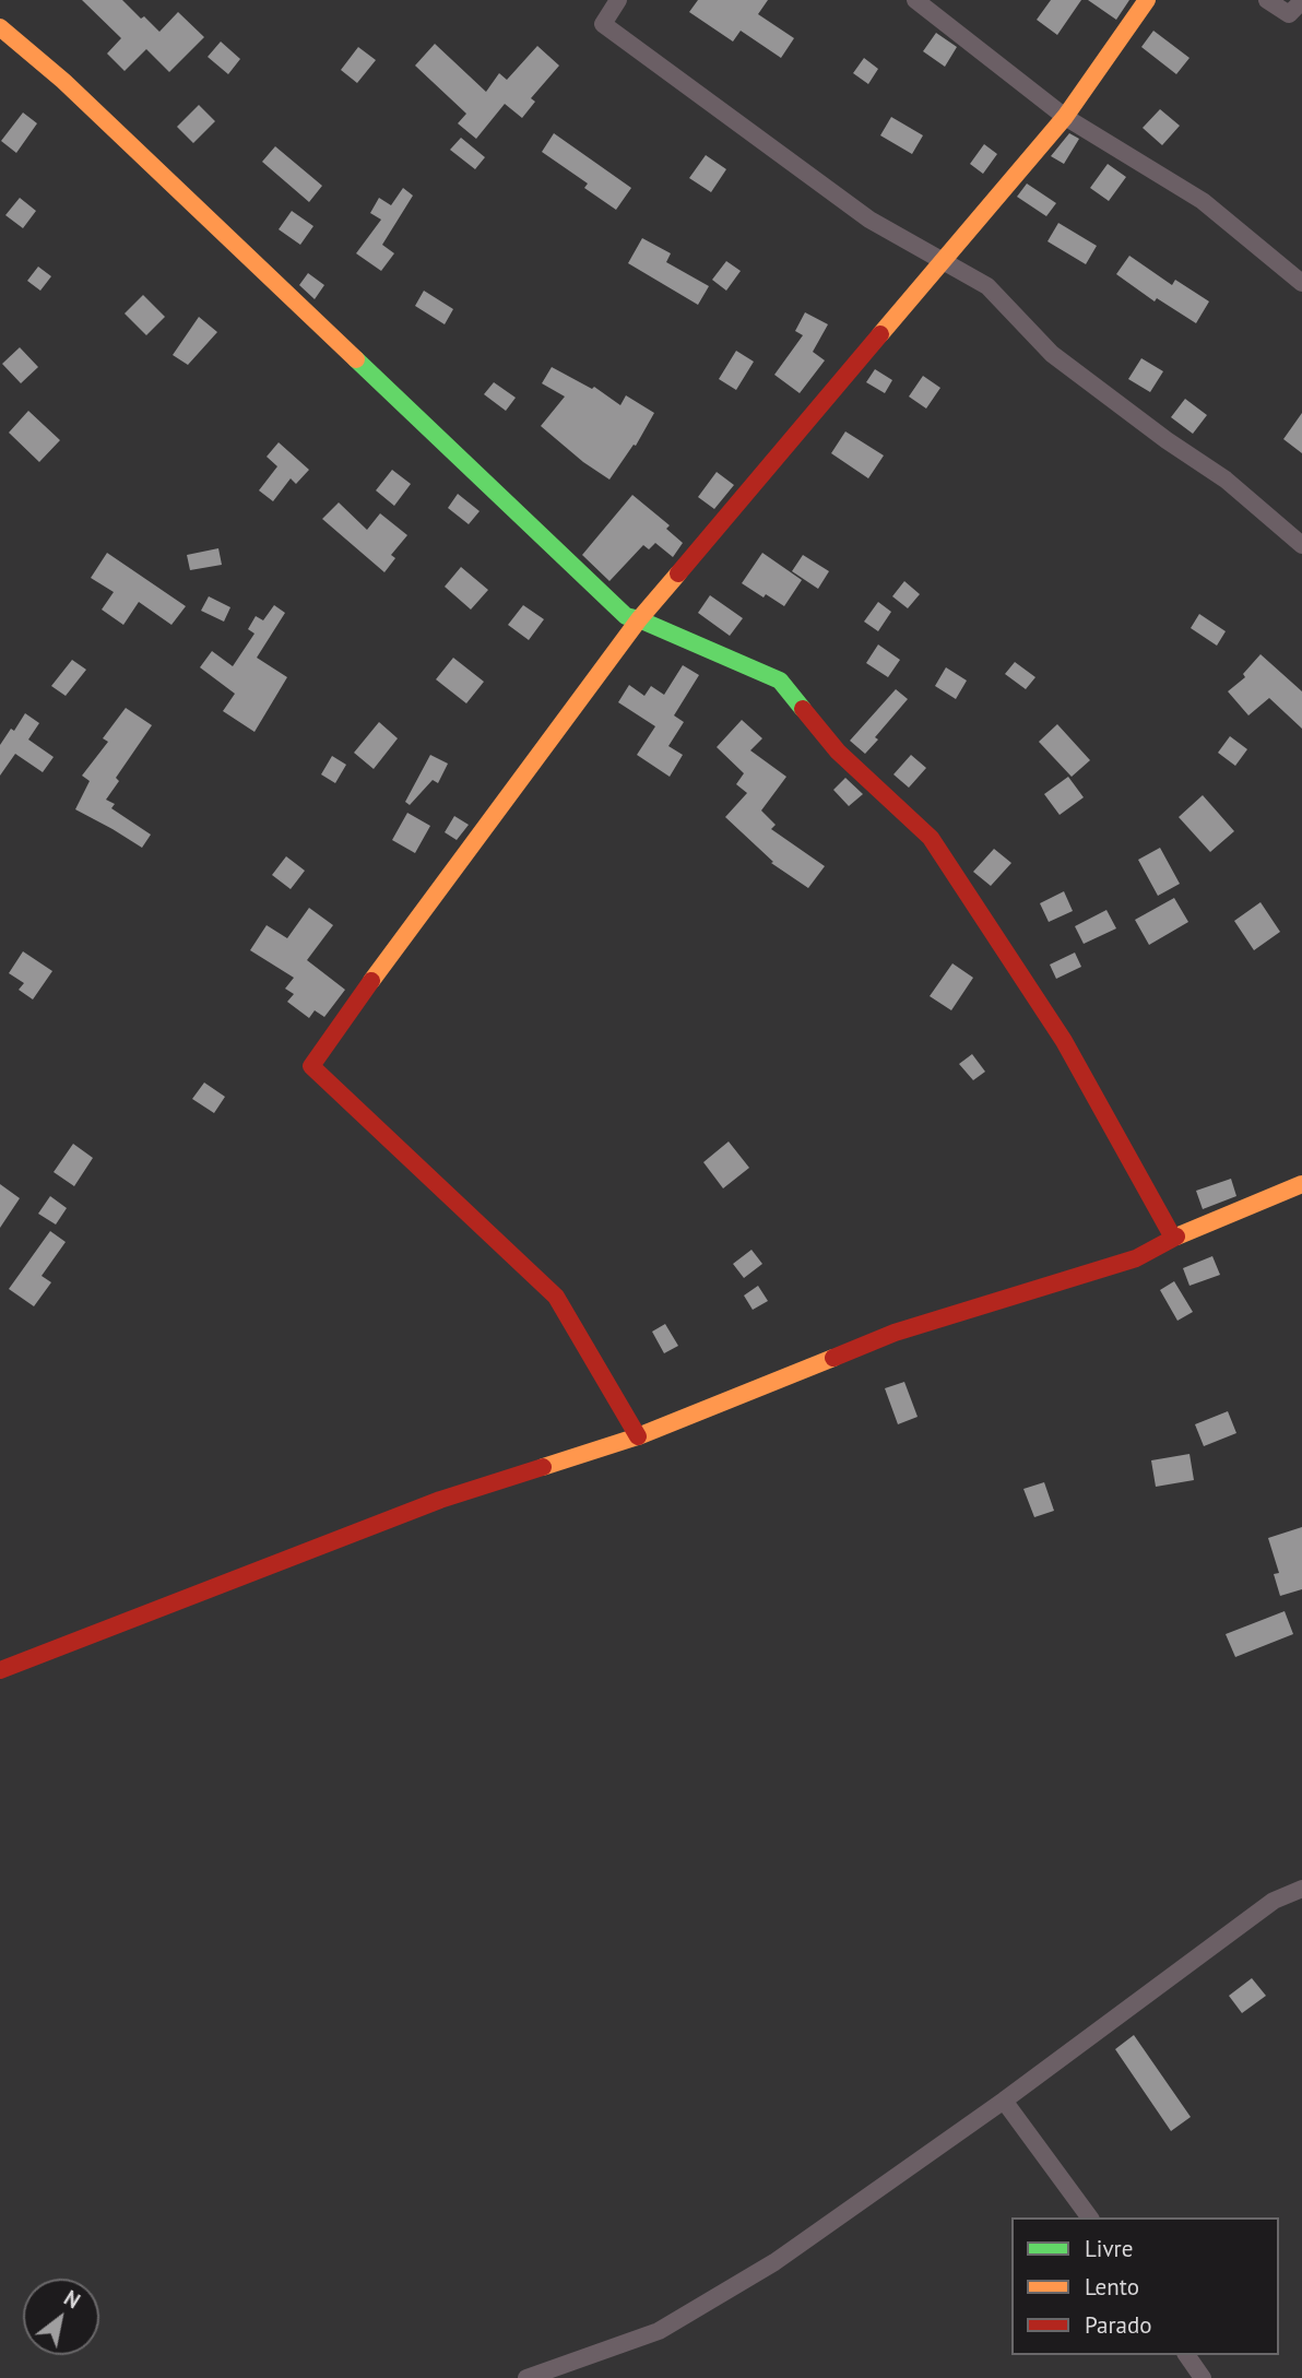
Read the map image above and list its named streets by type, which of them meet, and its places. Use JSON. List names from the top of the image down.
{
  "legend": ["Livre", "Lento", "Parado"],
  "north": "top right"
}
